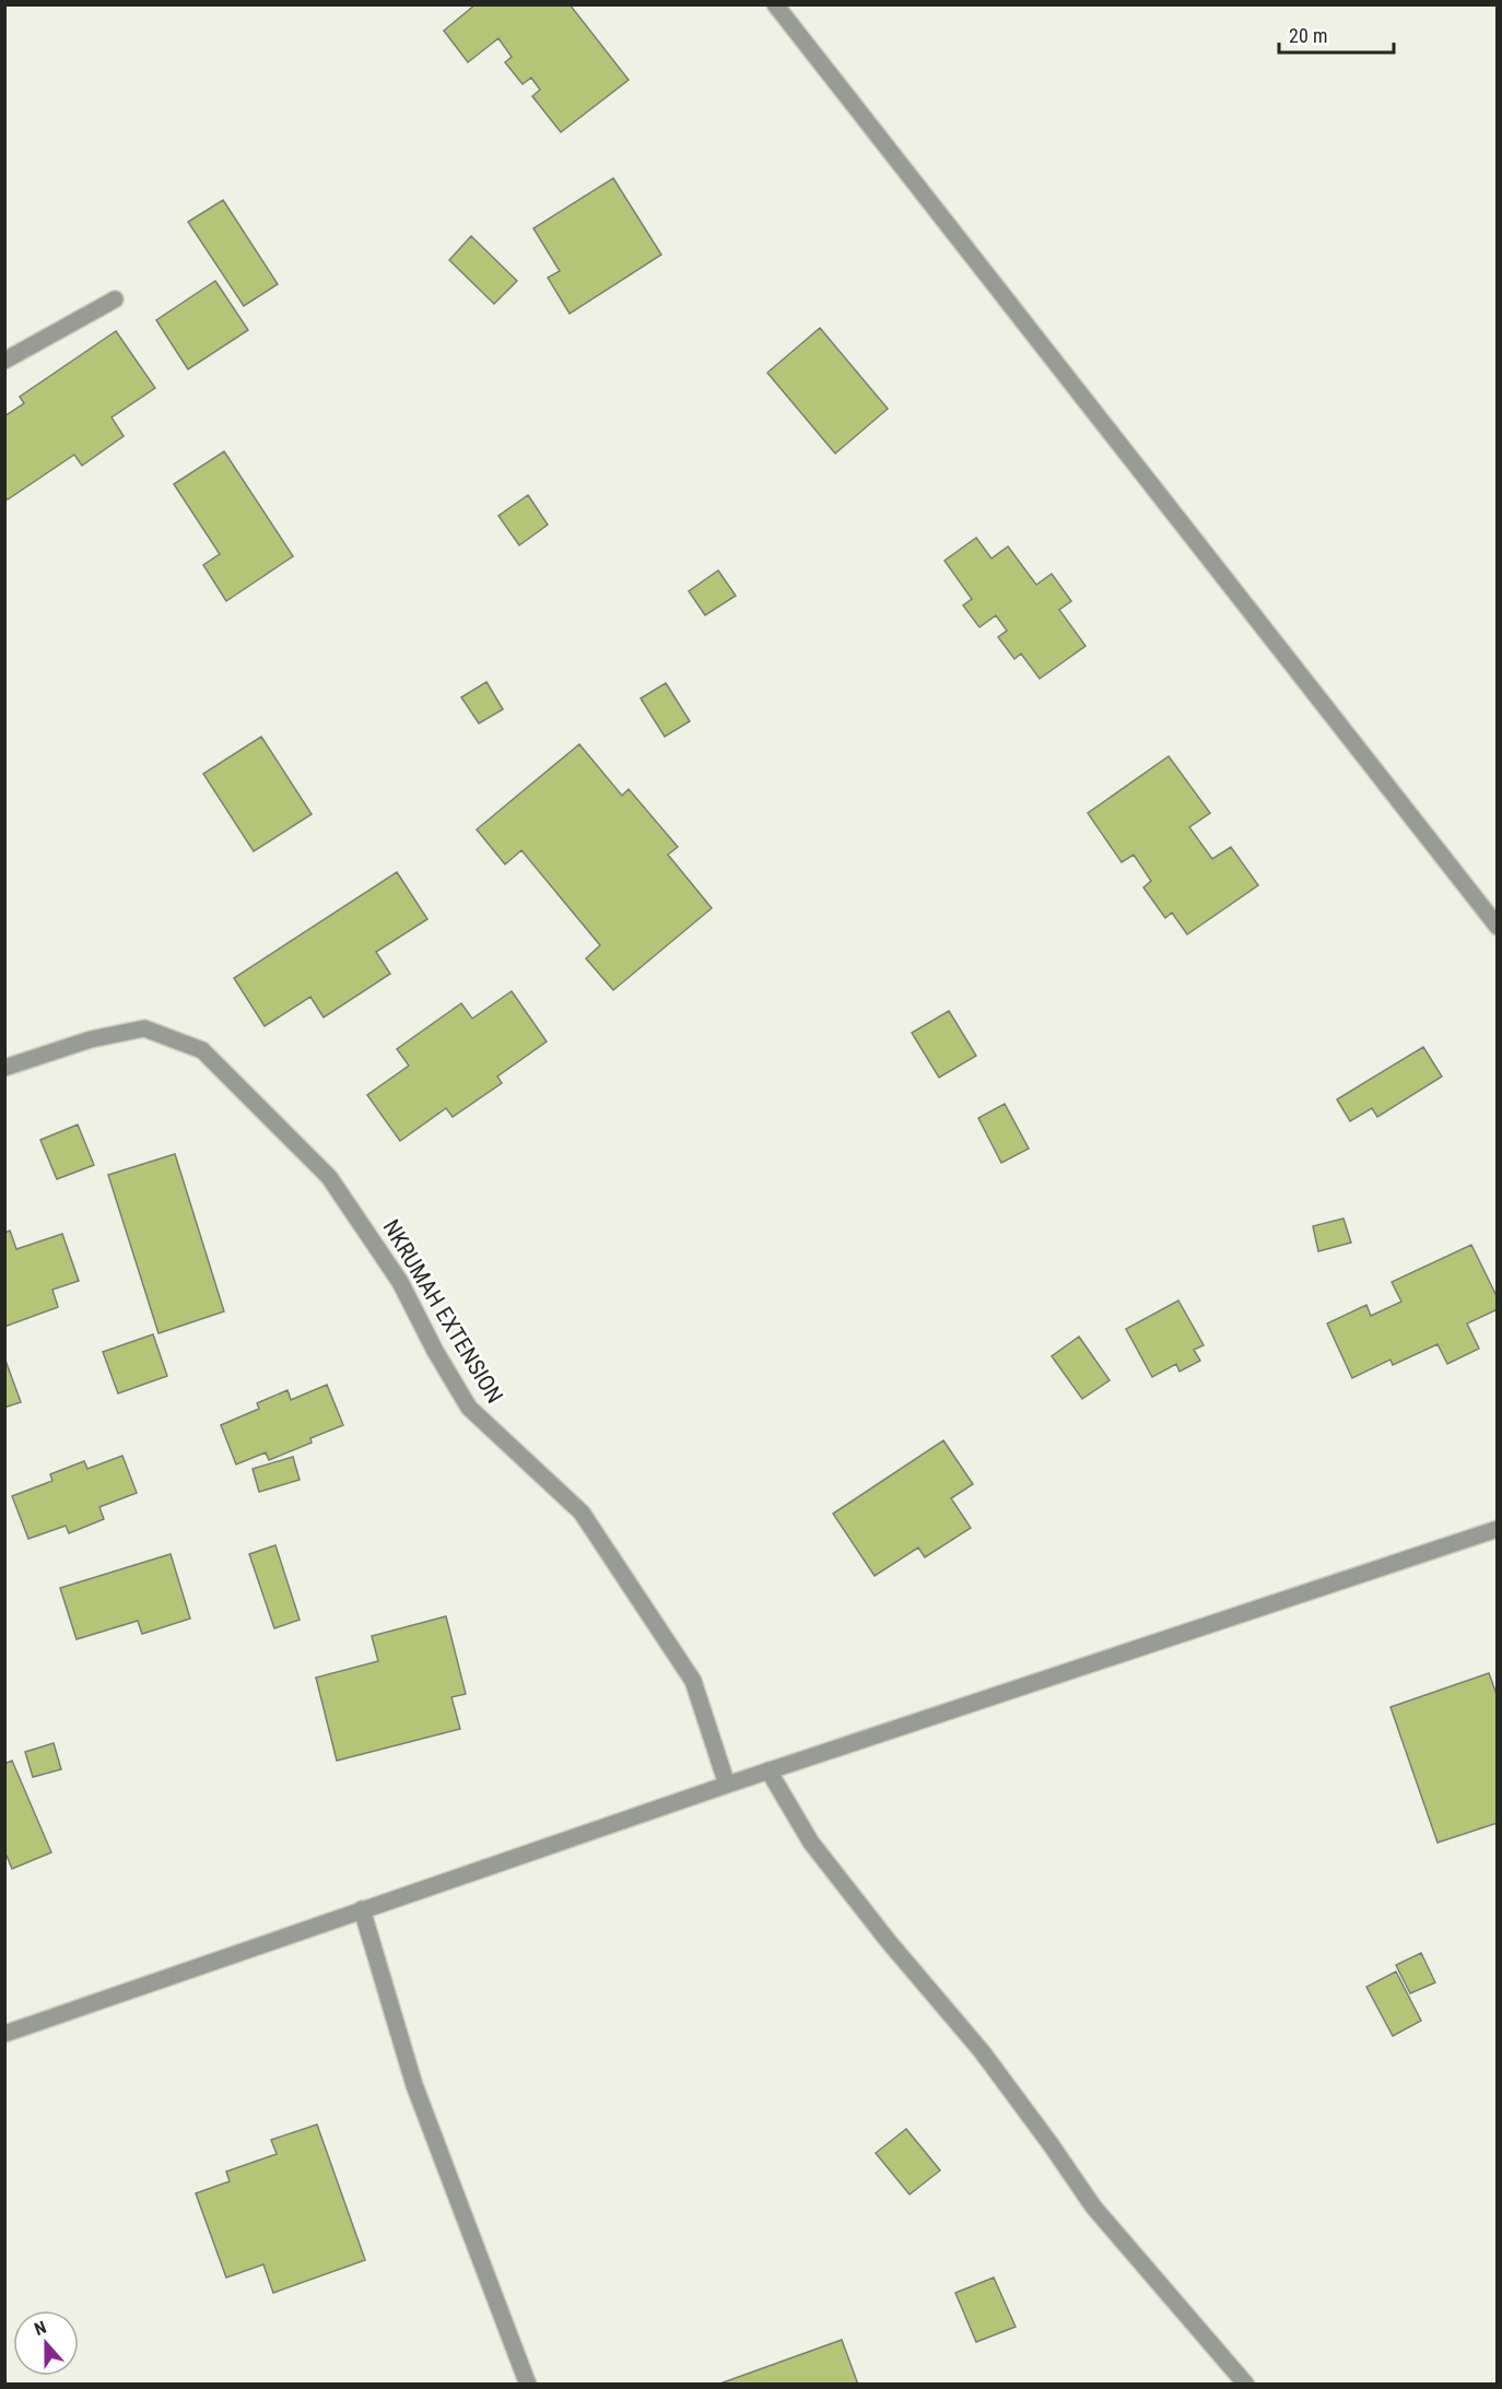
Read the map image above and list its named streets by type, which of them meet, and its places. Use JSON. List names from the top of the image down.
{
  "streets": {
    "street": ["NKRUMAH EXTENSION"]
  },
  "scale_bar": "20 m",
  "north": "top"
}
